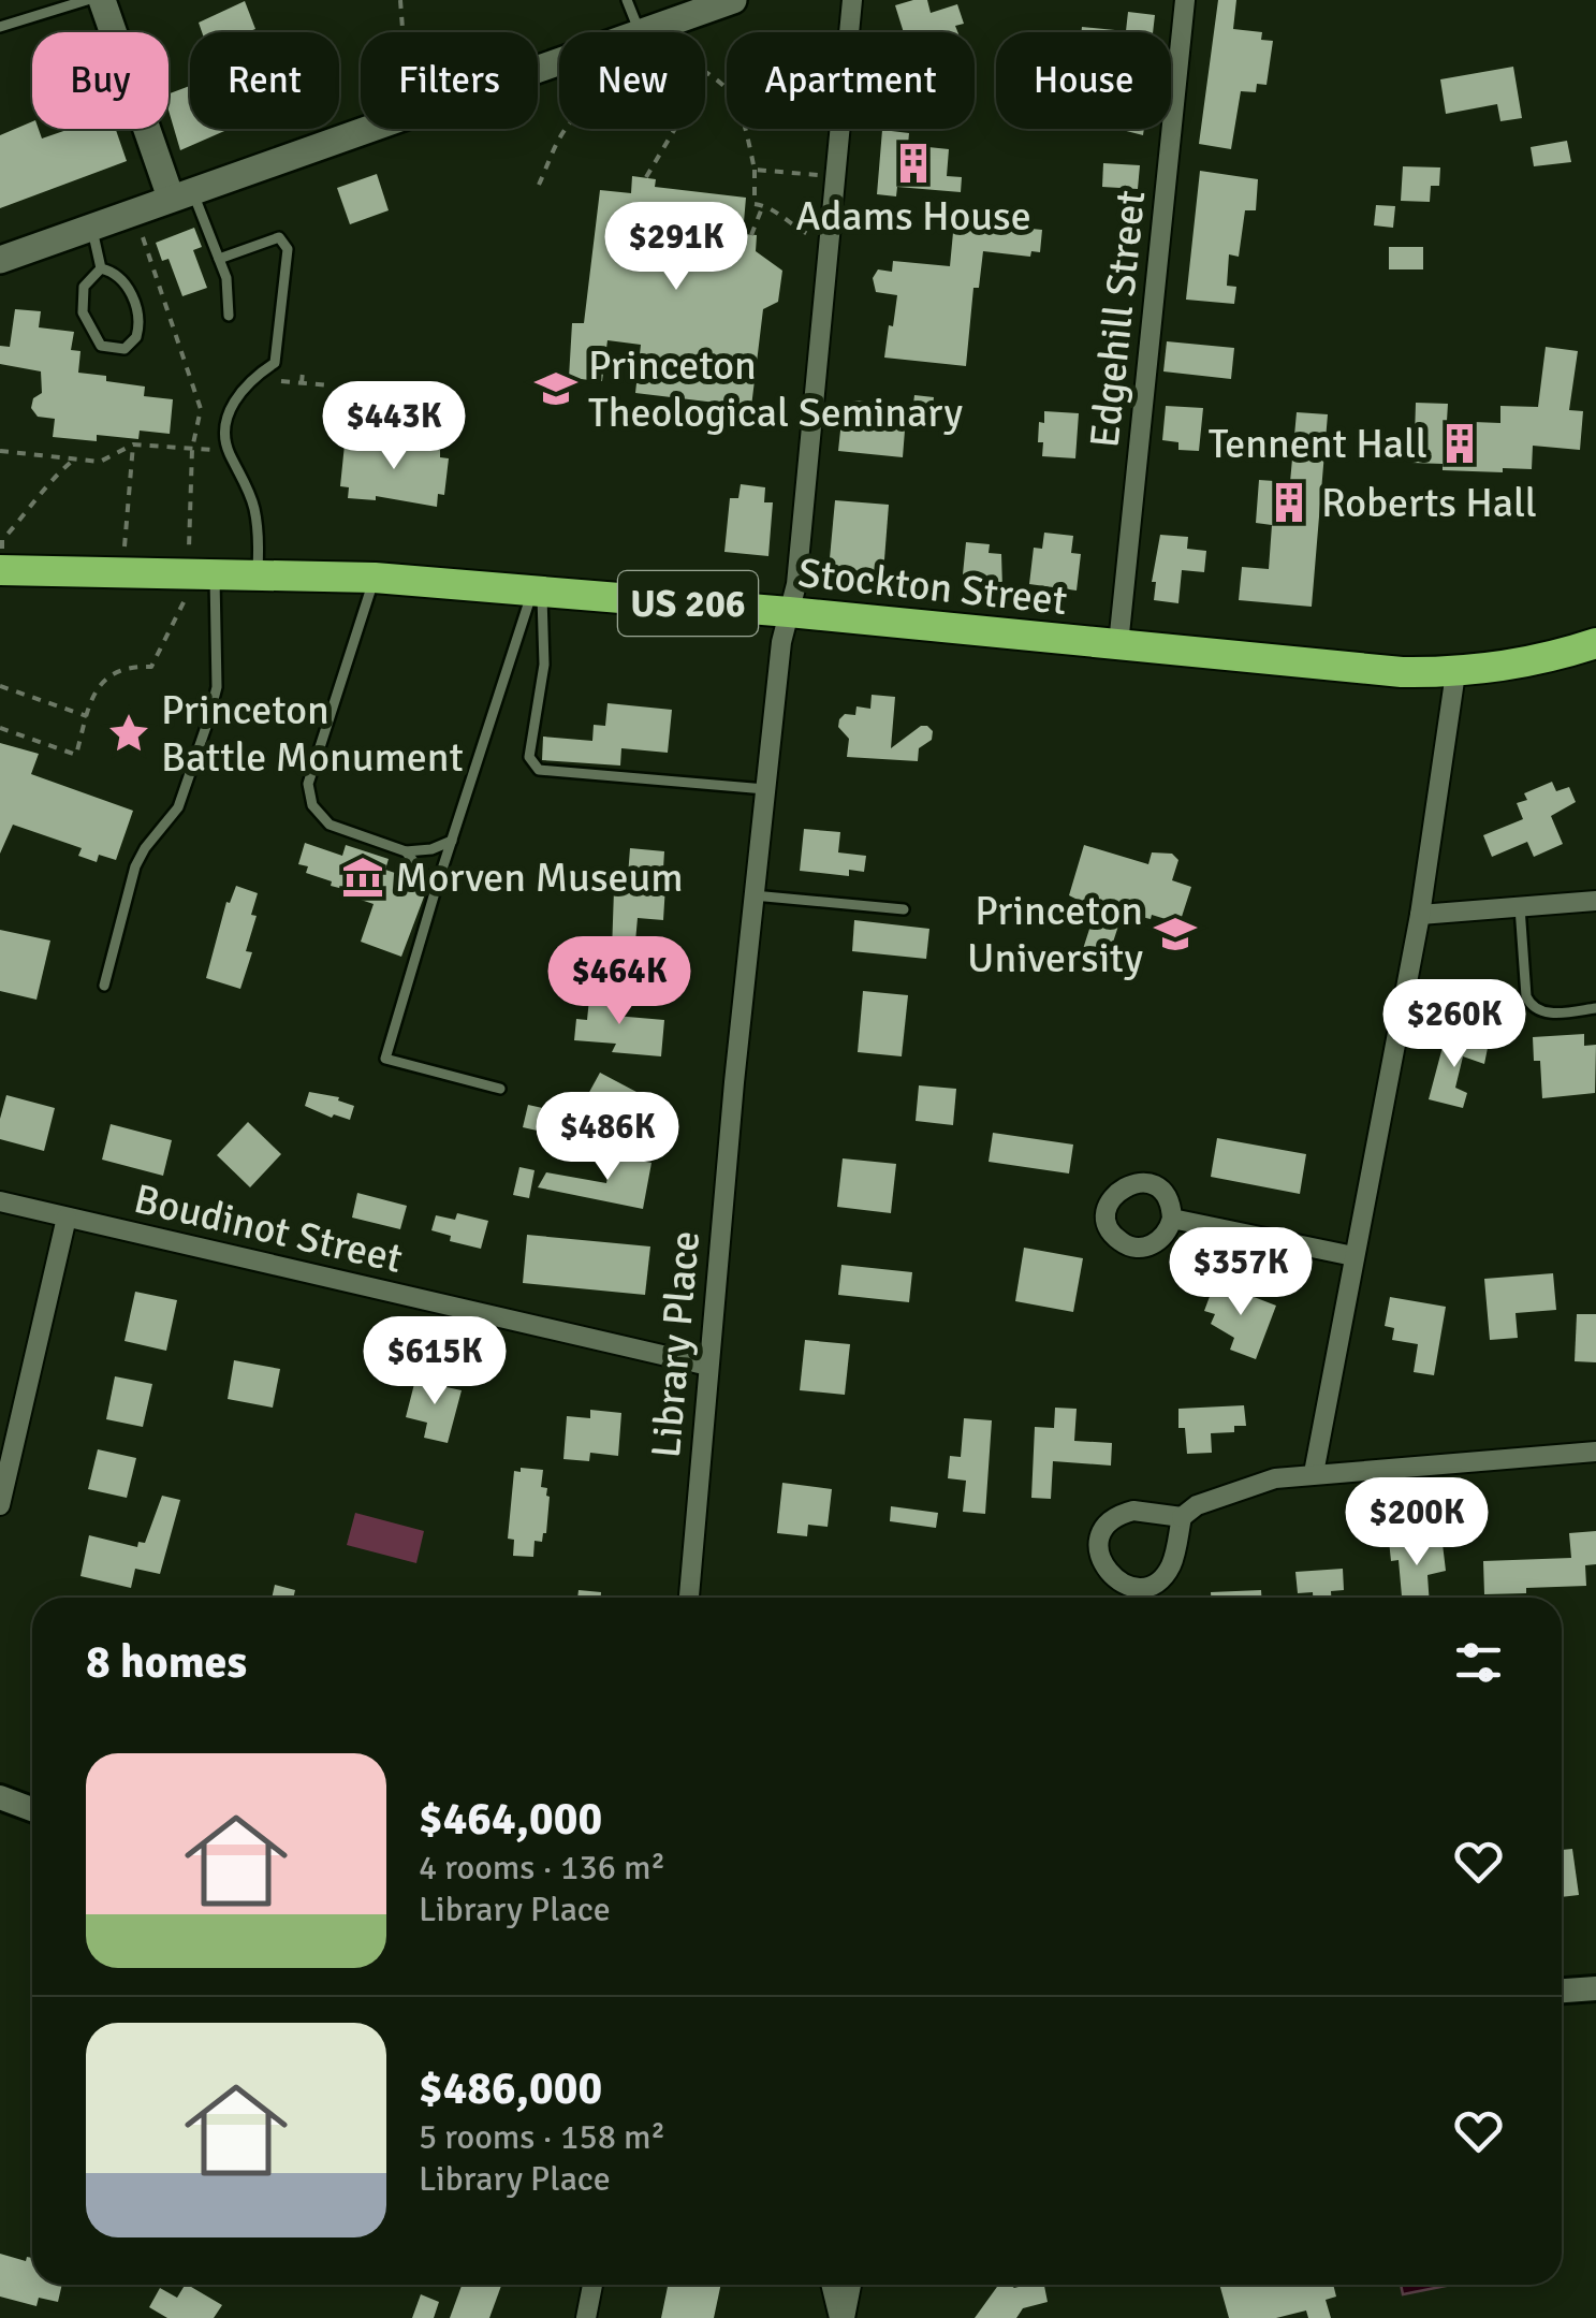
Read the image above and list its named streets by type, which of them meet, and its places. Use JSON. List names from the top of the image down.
{
  "streets": {
    "highway": ["Stockton Street", "US 206"],
    "street": ["Edgehill Street", "Boudinot Street", "Library Place"]
  },
  "crossings": [
    ["Edgehill Street", "Stockton Street"],
    ["Stockton Street", "Library Place"],
    ["Boudinot Street", "Library Place"]
  ],
  "places": {
    "building": ["Adams House", "Tennent Hall", "Roberts Hall"],
    "school or university": ["Princeton Theological Seminary", "Princeton University"],
    "place": ["Princeton Battle Monument"],
    "museum": ["Morven Museum"]
  },
  "page": {
    "chip": [
      "Buy",
      "Rent",
      "Filters",
      "New",
      "Apartment",
      "House"
    ],
    "price": [
      "$291K",
      "$443K",
      "$464K",
      "$260K",
      "$486K",
      "$357K",
      "$615K",
      "$200K"
    ],
    "heading": "8 homes",
    "list": [
      {
        "name": "$464,000",
        "note": "4 rooms · 136 m² · Library Place"
      },
      {
        "name": "$486,000",
        "note": "5 rooms · 158 m² · Library Place"
      }
    ]
  }
}
